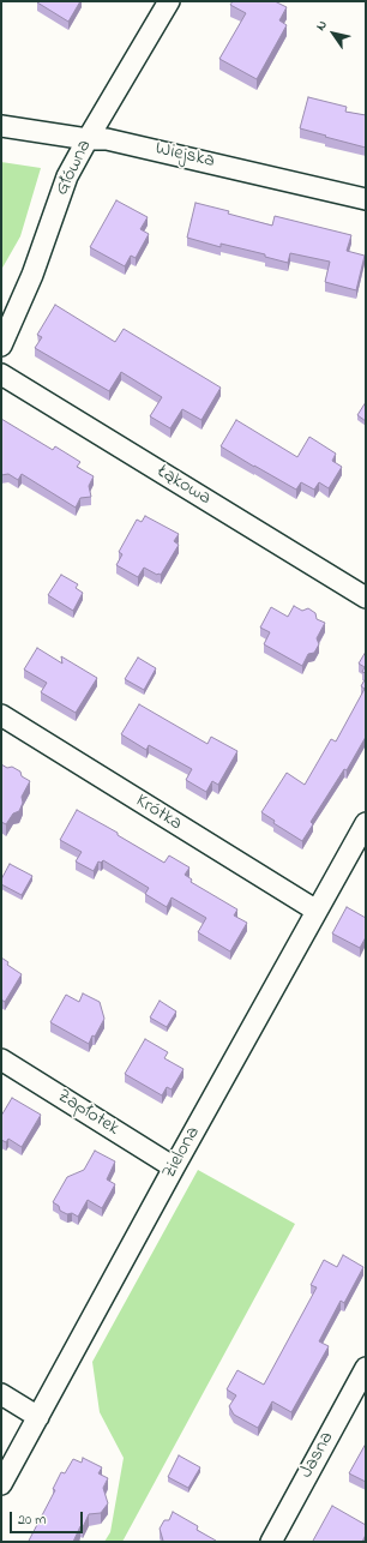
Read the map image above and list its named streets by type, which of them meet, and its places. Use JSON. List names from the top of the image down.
{
  "streets": {
    "street": [
      "Wiejska",
      "Główna",
      "Łąkowa",
      "Krótka",
      "Zapłotek",
      "Zielona",
      "Jasna"
    ]
  },
  "crossings": [
    ["Wiejska", "Główna"],
    ["Krótka", "Zielona"],
    ["Zapłotek", "Zielona"]
  ],
  "scale_bar": "20 m",
  "north": "top left"
}
